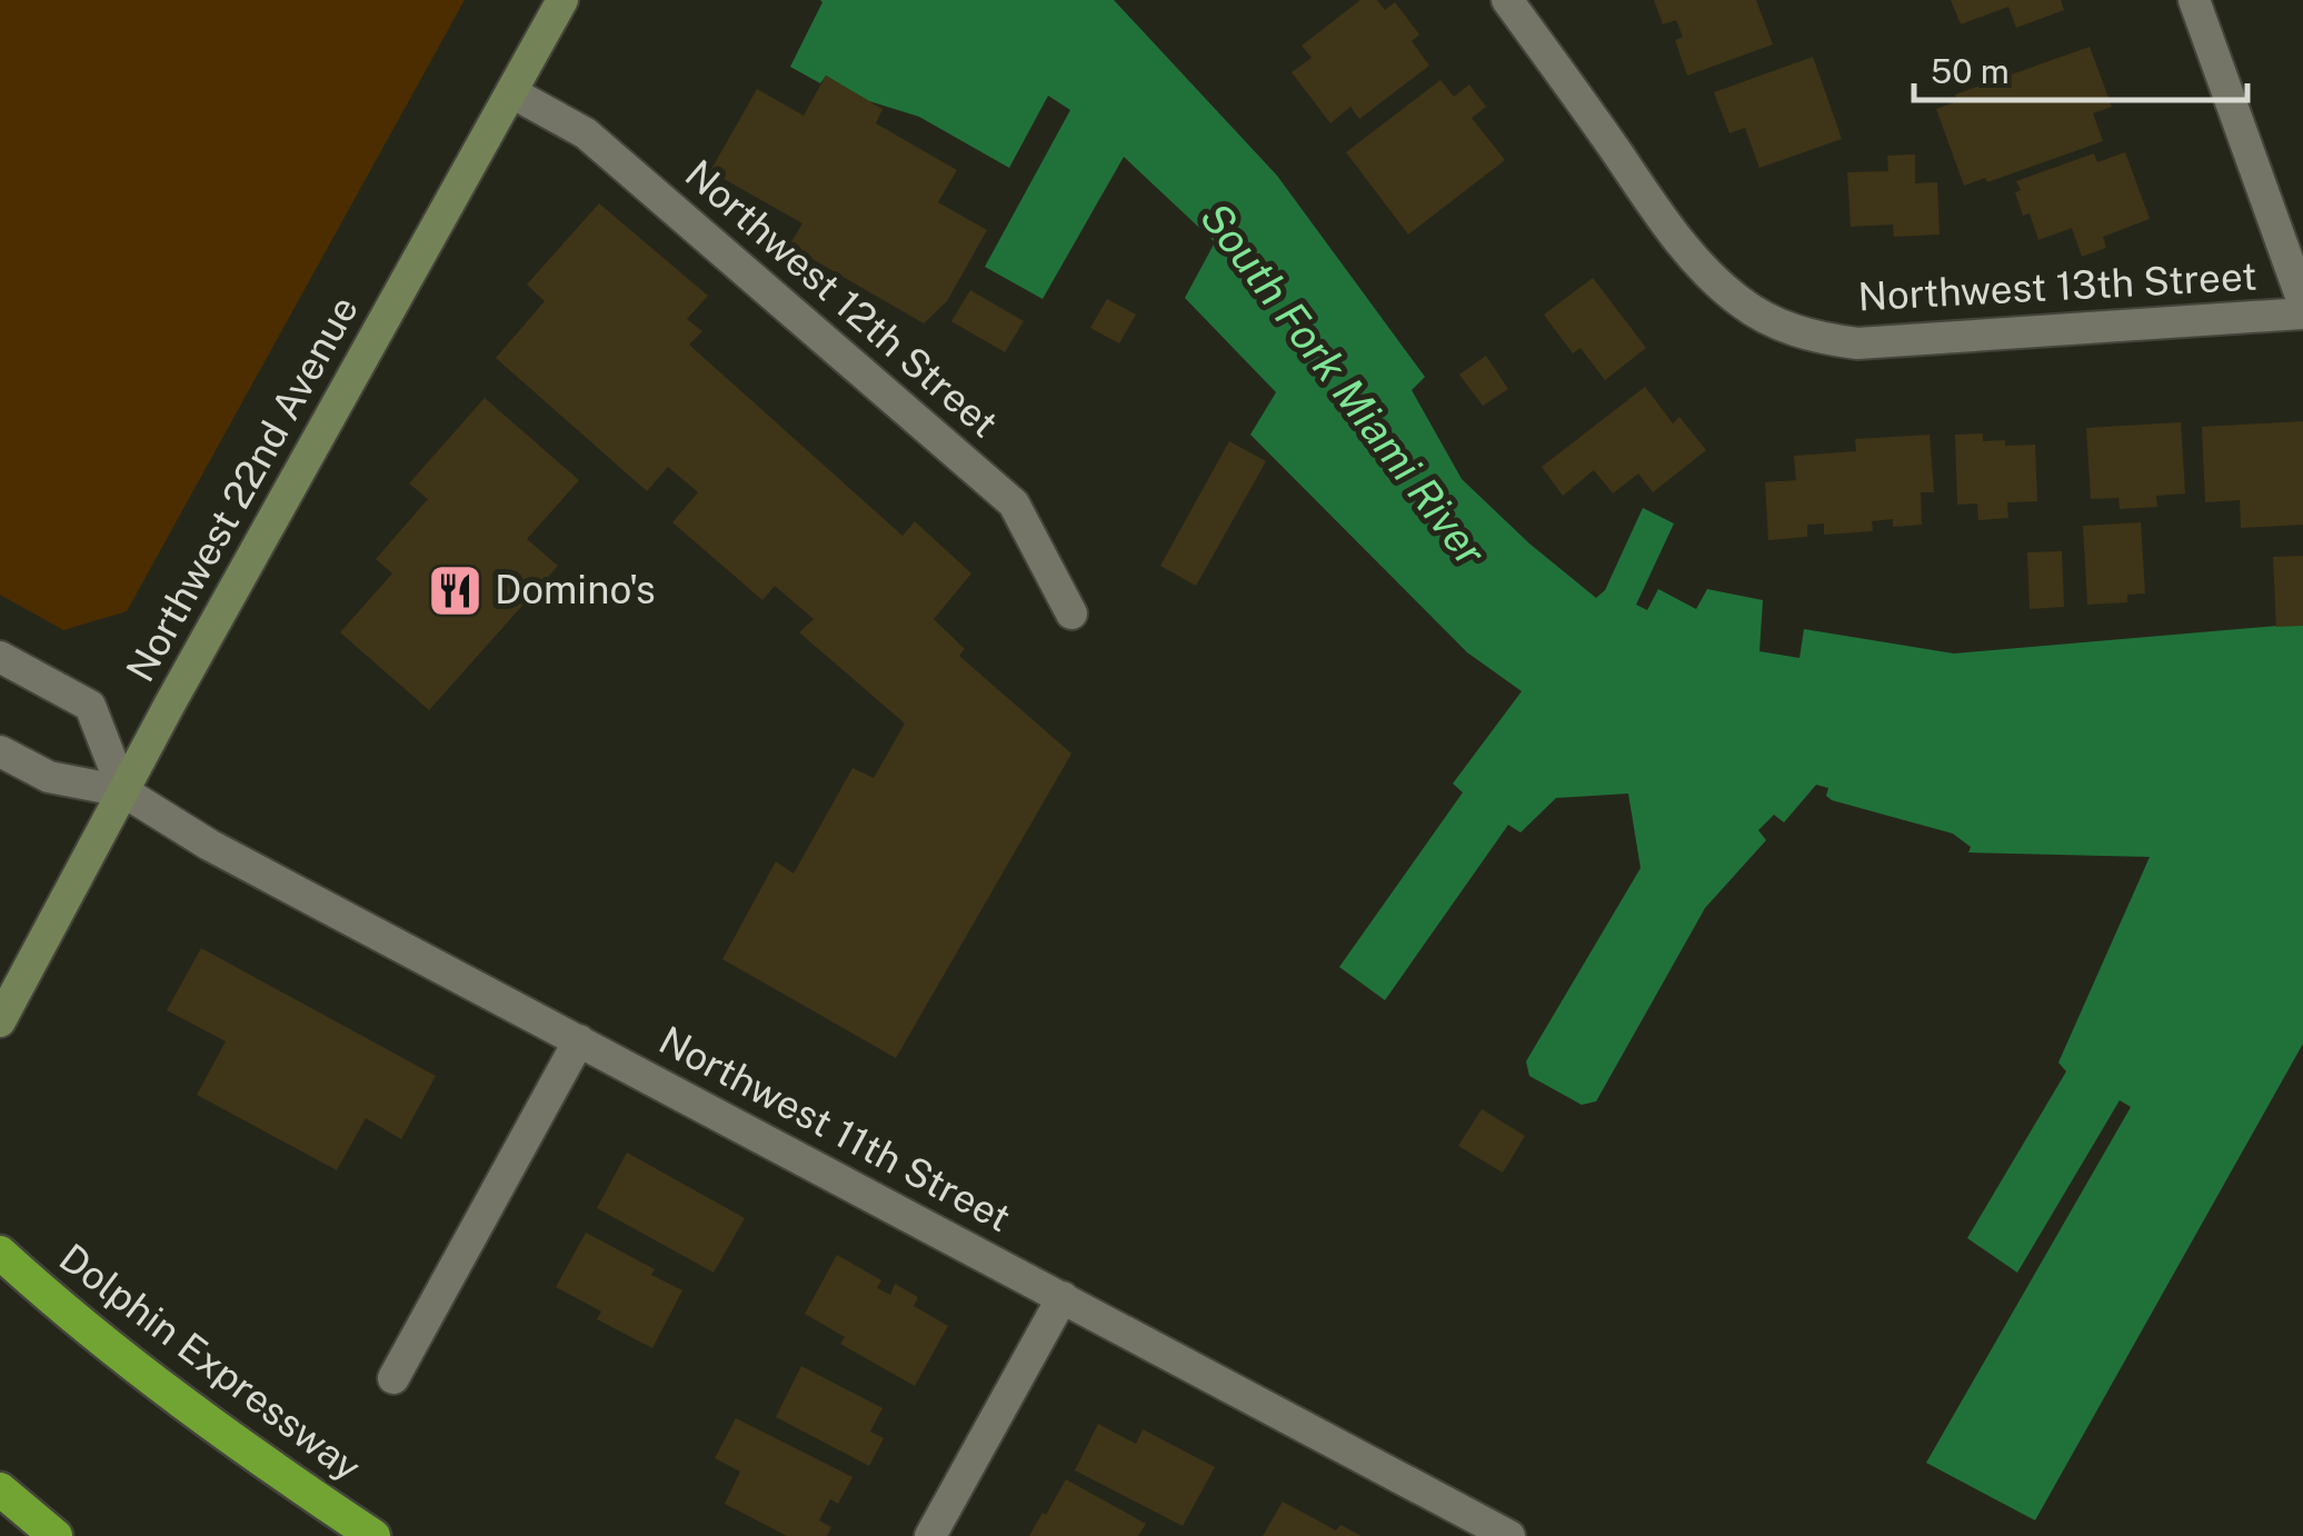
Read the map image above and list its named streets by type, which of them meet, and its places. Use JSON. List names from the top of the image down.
{
  "streets": {
    "highway": ["Dolphin Expressway"],
    "main road": ["Northwest 22nd Avenue"],
    "street": ["Northwest 13th Street", "Northwest 12th Street", "Northwest 11th Street"]
  },
  "crossings": [
    ["Northwest 12th Street", "Northwest 22nd Avenue"],
    ["Northwest 22nd Avenue", "Northwest 11th Street"]
  ],
  "water": ["South Fork Miami River"],
  "places": {
    "restaurant": ["Domino's"]
  },
  "scale_bar": "50 m"
}
